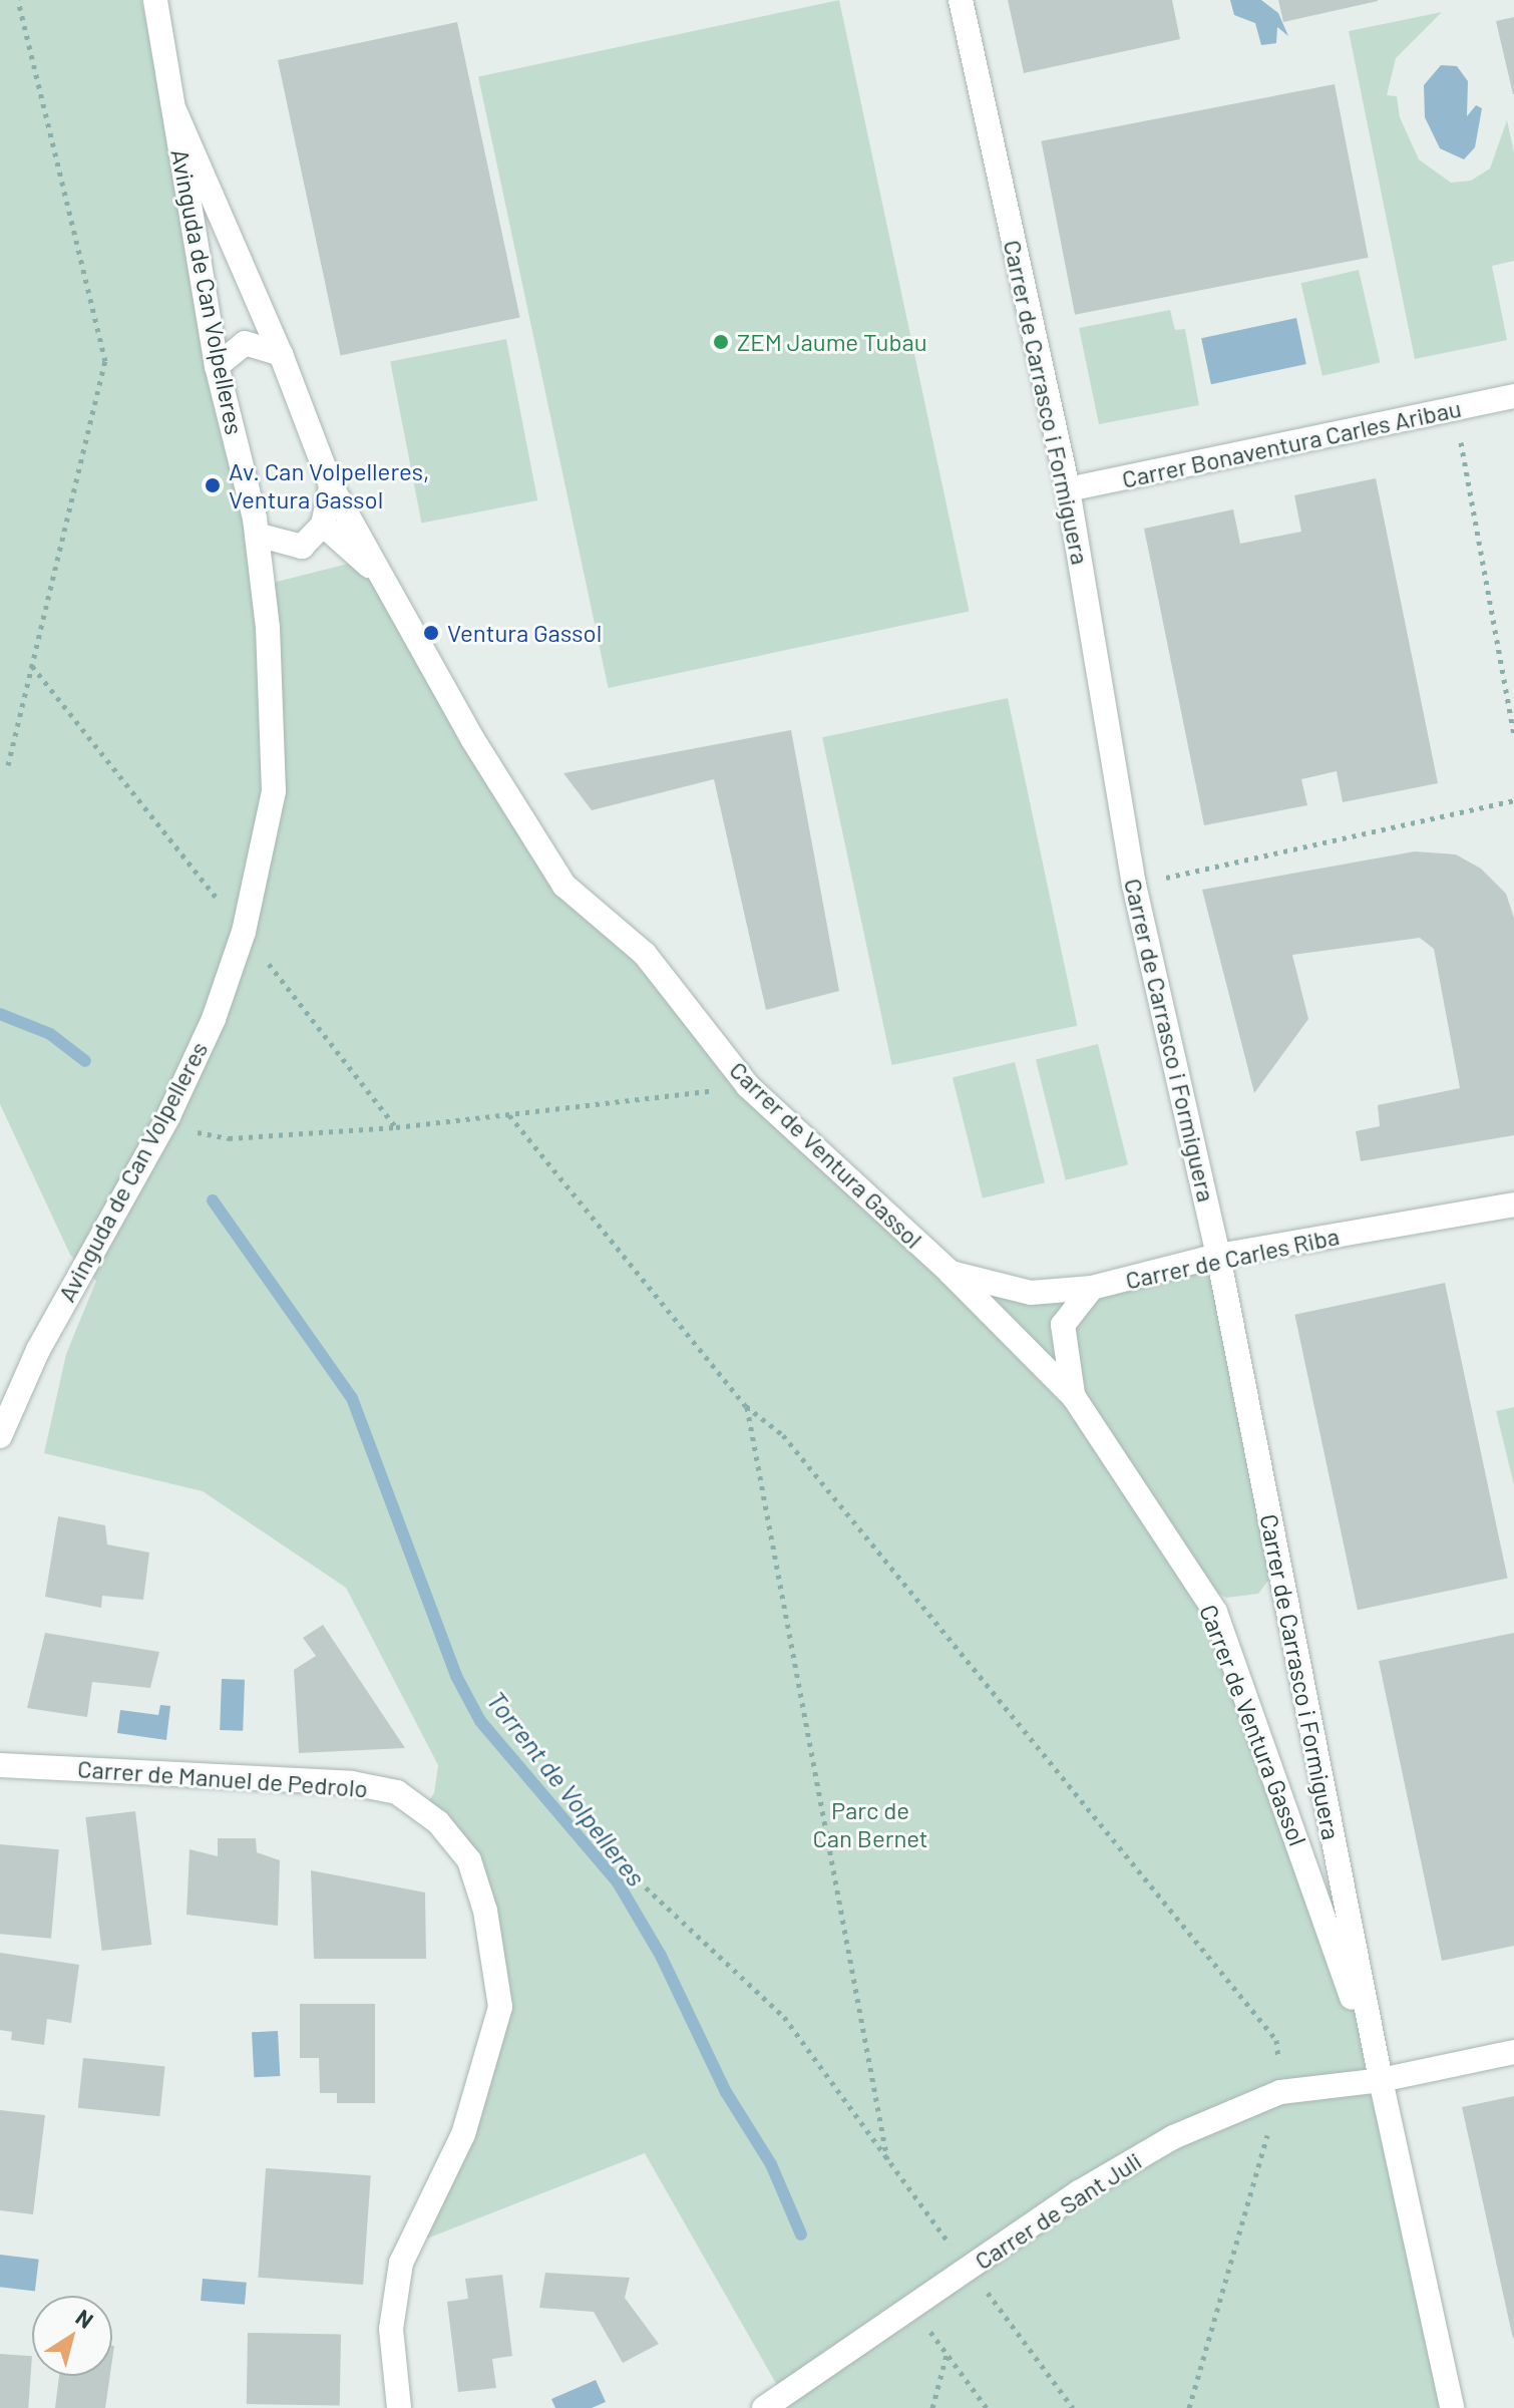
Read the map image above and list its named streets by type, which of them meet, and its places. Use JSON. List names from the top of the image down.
{
  "streets": {
    "street": [
      "Avinguda de Can Volpelleres",
      "Carrer de Carrasco i Formiguera",
      "Carrer Bonaventura Carles Aribau",
      "Carrer de Ventura Gassol",
      "Carrer de Carles Riba",
      "Carrer de Manuel de Pedrolo",
      "Carrer de Sant Juli"
    ]
  },
  "crossings": [
    ["Avinguda de Can Volpelleres", "Carrer de Ventura Gassol"],
    ["Carrer de Carrasco i Formiguera", "Carrer Bonaventura Carles Aribau"],
    ["Carrer de Carrasco i Formiguera", "Carrer de Ventura Gassol"],
    ["Carrer de Carrasco i Formiguera", "Carrer de Carles Riba"],
    ["Carrer de Carrasco i Formiguera", "Carrer de Sant Juli"],
    ["Carrer de Ventura Gassol", "Carrer de Carles Riba"],
    ["Carrer de Ventura Gassol", "Carrer de Sant Juli"]
  ],
  "water": ["Torrent de Volpelleres"],
  "parks": ["Parc de Can Bernet"],
  "places": ["ZEM Jaume Tubau", "Av. Can Volpelleres, Ventura Gassol", "Ventura Gassol"],
  "north": "top right"
}
